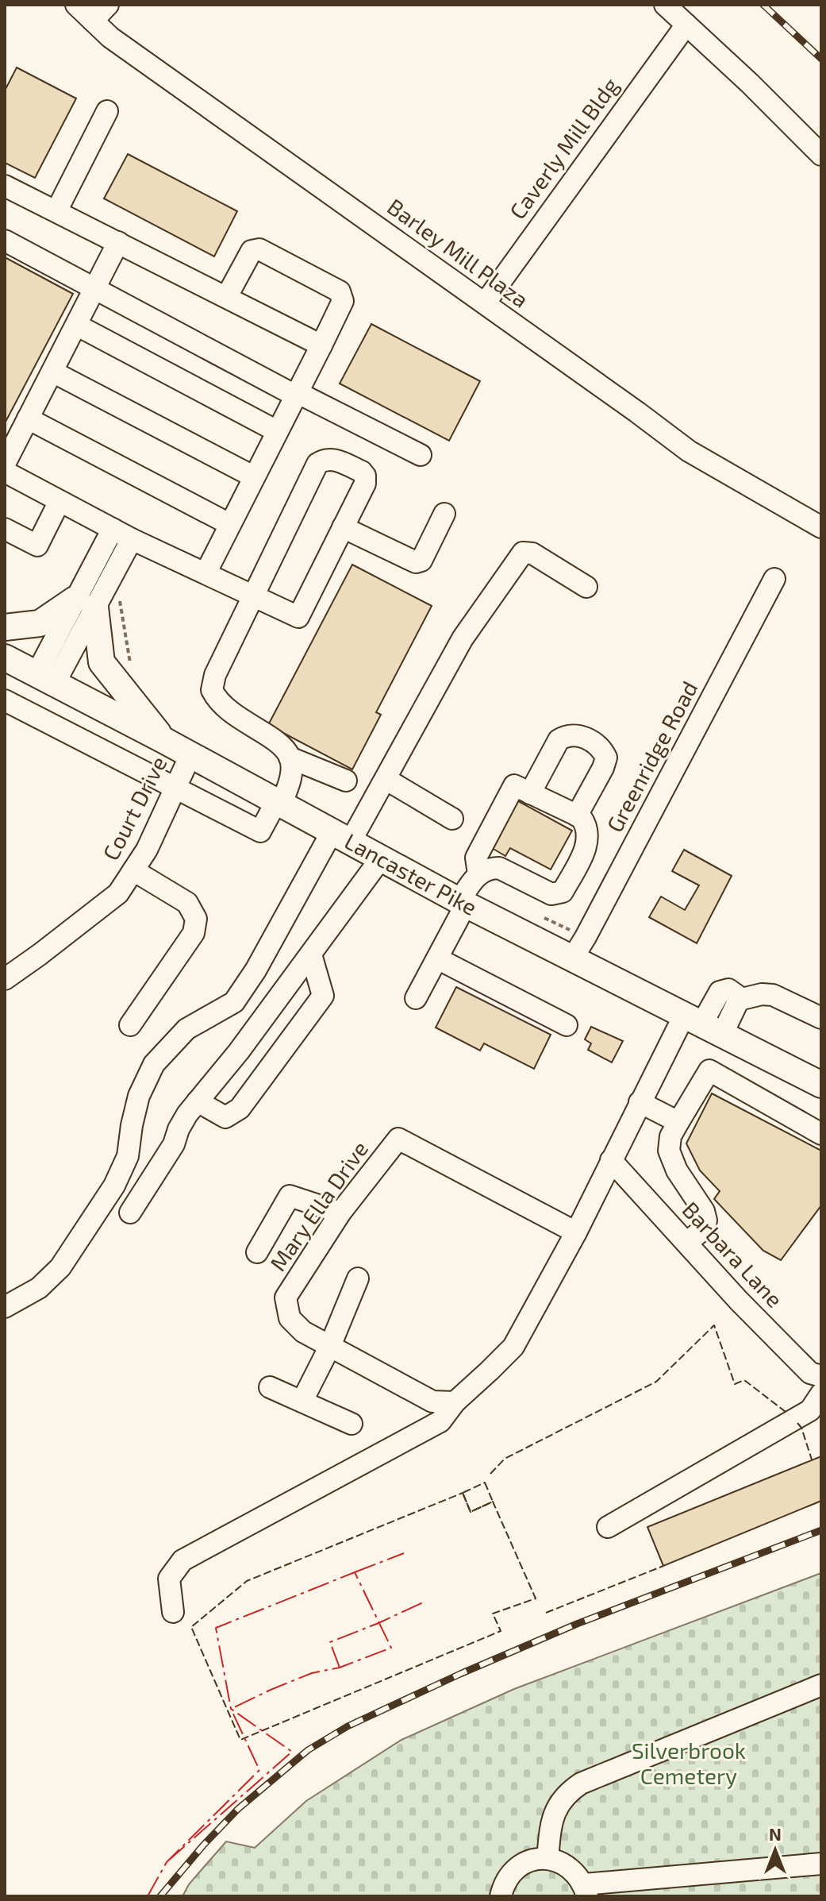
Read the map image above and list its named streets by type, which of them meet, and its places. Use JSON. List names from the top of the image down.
{
  "streets": {
    "main road": ["Lancaster Pike"],
    "street": [
      "Caverly Mill Bldg",
      "Barley Mill Plaza",
      "Greenridge Road",
      "Court Drive",
      "Mary Ella Drive",
      "Barbara Lane"
    ]
  },
  "crossings": [
    ["Caverly Mill Bldg", "Barley Mill Plaza"],
    ["Greenridge Road", "Lancaster Pike"],
    ["Court Drive", "Lancaster Pike"]
  ],
  "parks": ["Silverbrook Cemetery"],
  "north": "top"
}
